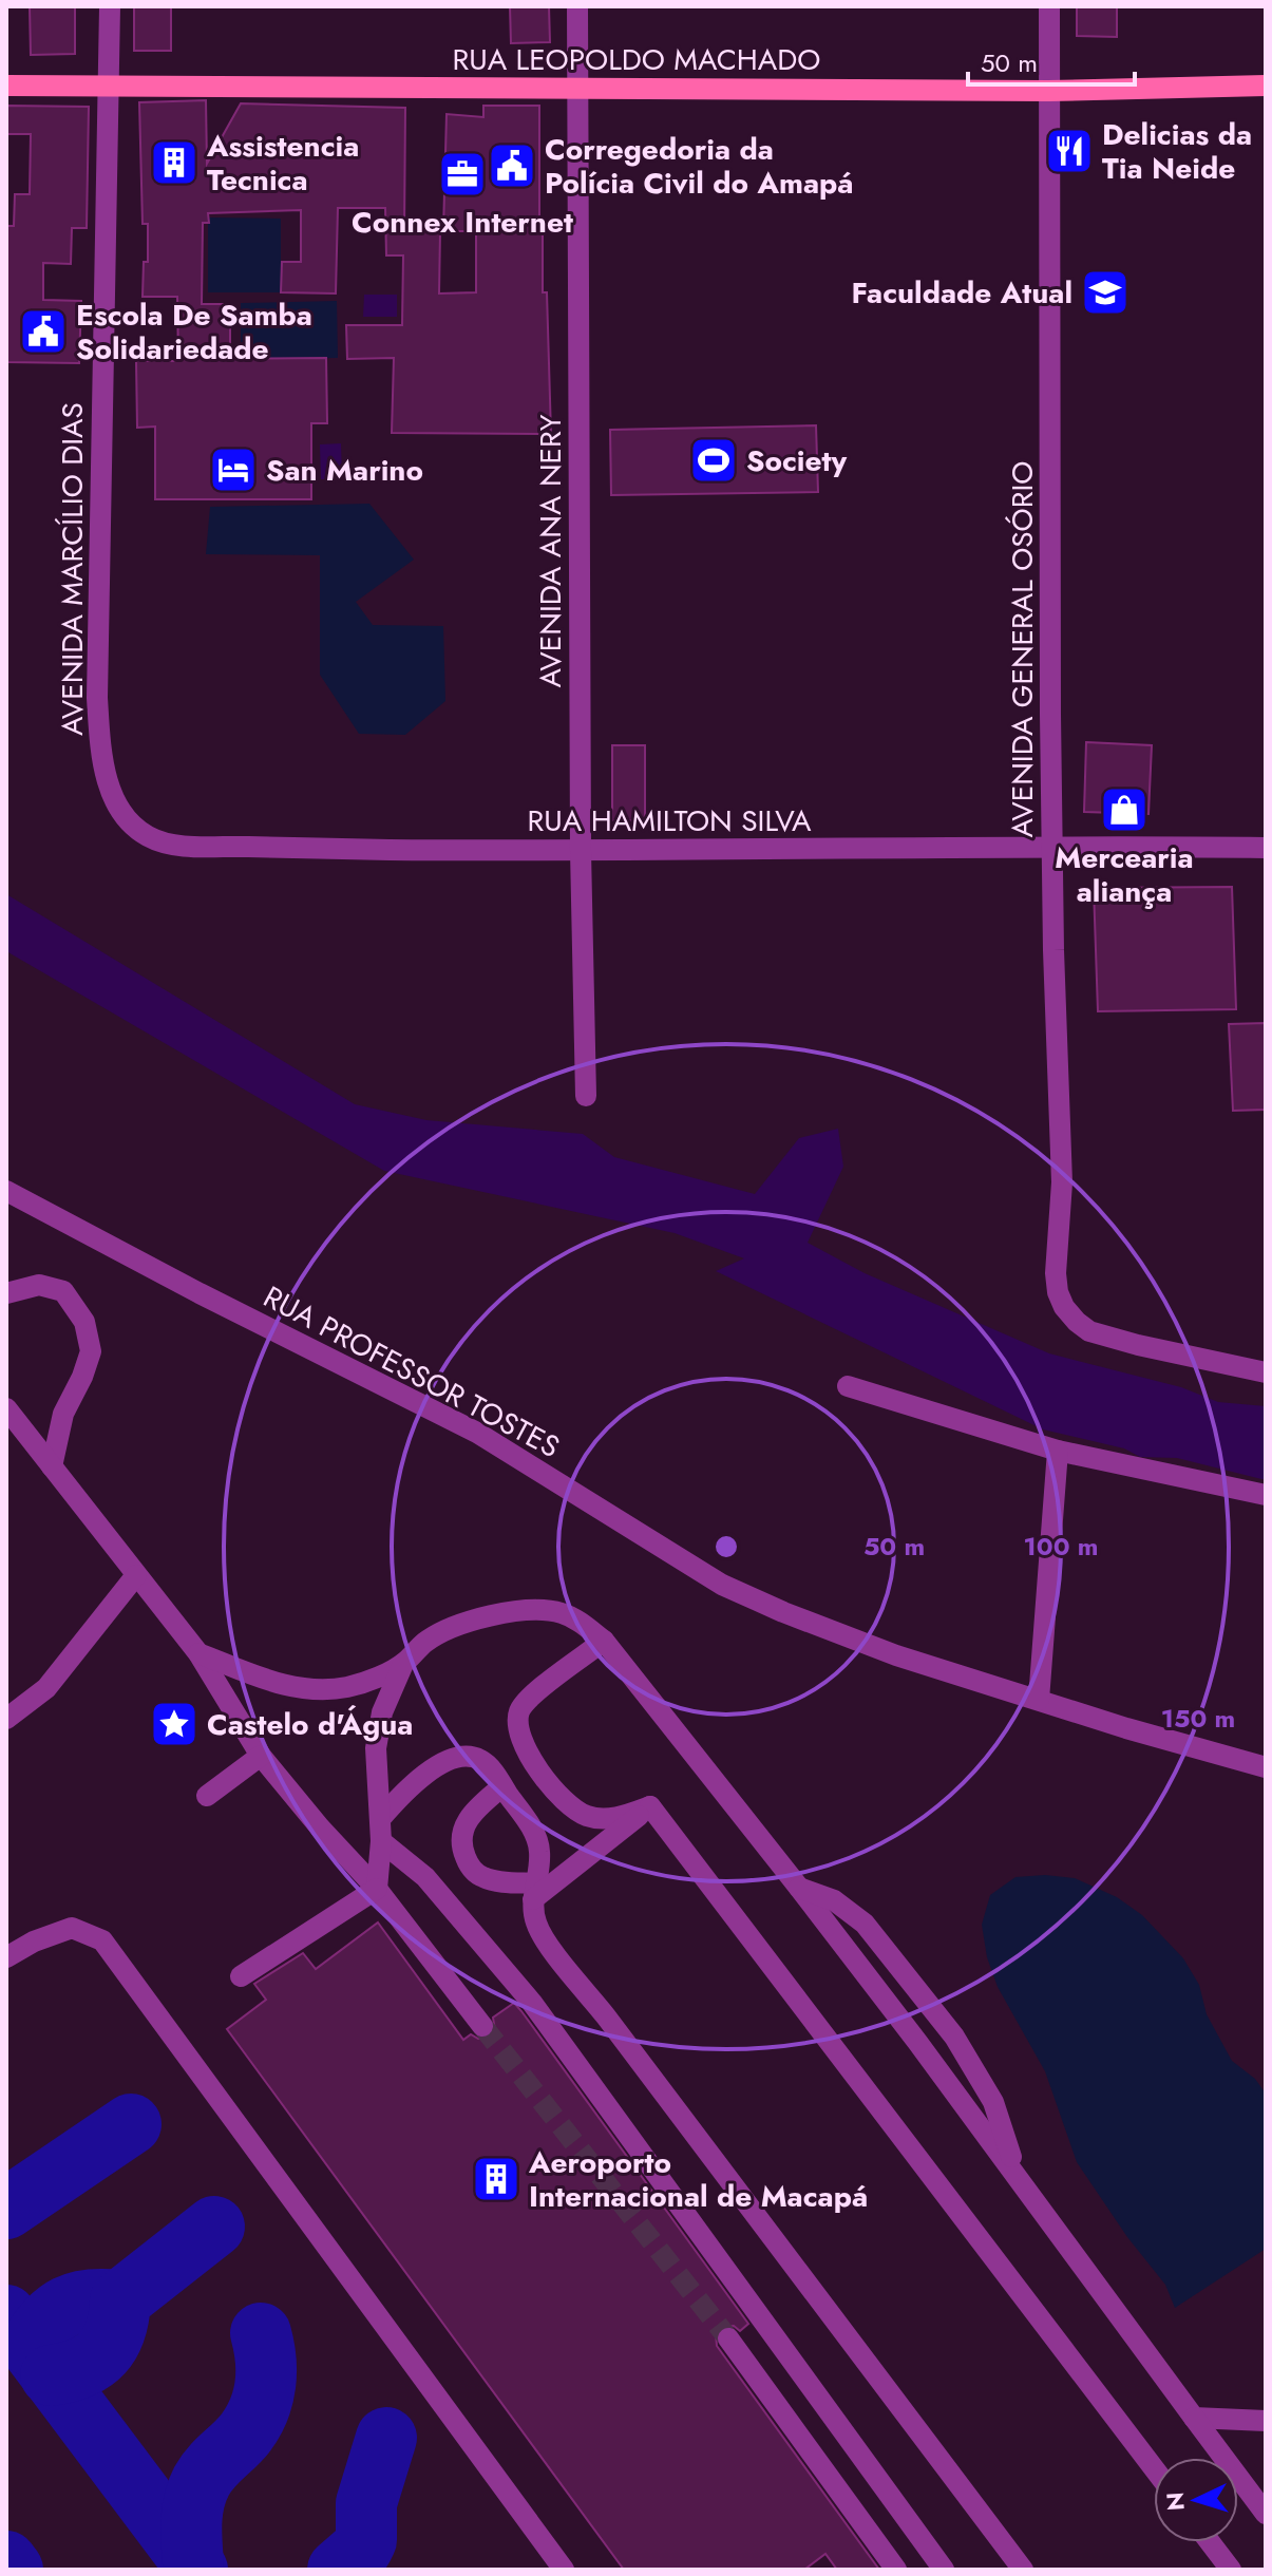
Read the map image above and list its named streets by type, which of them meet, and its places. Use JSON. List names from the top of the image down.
{
  "streets": {
    "main road": ["RUA LEOPOLDO MACHADO"],
    "street": [
      "AVENIDA ANA NERY",
      "AVENIDA MARCÍLIO DIAS",
      "AVENIDA GENERAL OSÓRIO",
      "RUA HAMILTON SILVA",
      "RUA PROFESSOR TOSTES"
    ]
  },
  "crossings": [
    ["RUA LEOPOLDO MACHADO", "AVENIDA ANA NERY"],
    ["RUA LEOPOLDO MACHADO", "AVENIDA MARCÍLIO DIAS"],
    ["RUA LEOPOLDO MACHADO", "AVENIDA GENERAL OSÓRIO"],
    ["AVENIDA ANA NERY", "RUA HAMILTON SILVA"],
    ["AVENIDA MARCÍLIO DIAS", "RUA HAMILTON SILVA"],
    ["AVENIDA GENERAL OSÓRIO", "RUA HAMILTON SILVA"]
  ],
  "places": {
    "restaurant": ["Delicias da Tia Neide"],
    "building": ["Assistencia Tecnica", "Aeroporto Internacional de Macapá"],
    "public building": ["Corregedoria da Polícia Civil do Amapá", "Escola De Samba Solidariedade"],
    "office": ["Connex Internet"],
    "school or university": ["Faculdade Atual"],
    "sports": ["Society"],
    "hotel": ["San Marino"],
    "shop": ["Mercearia aliança"],
    "place": ["Castelo d'Água"]
  },
  "scale_bar": "50 m",
  "north": "left",
  "rings": ["50 m", "100 m", "150 m"]
}
